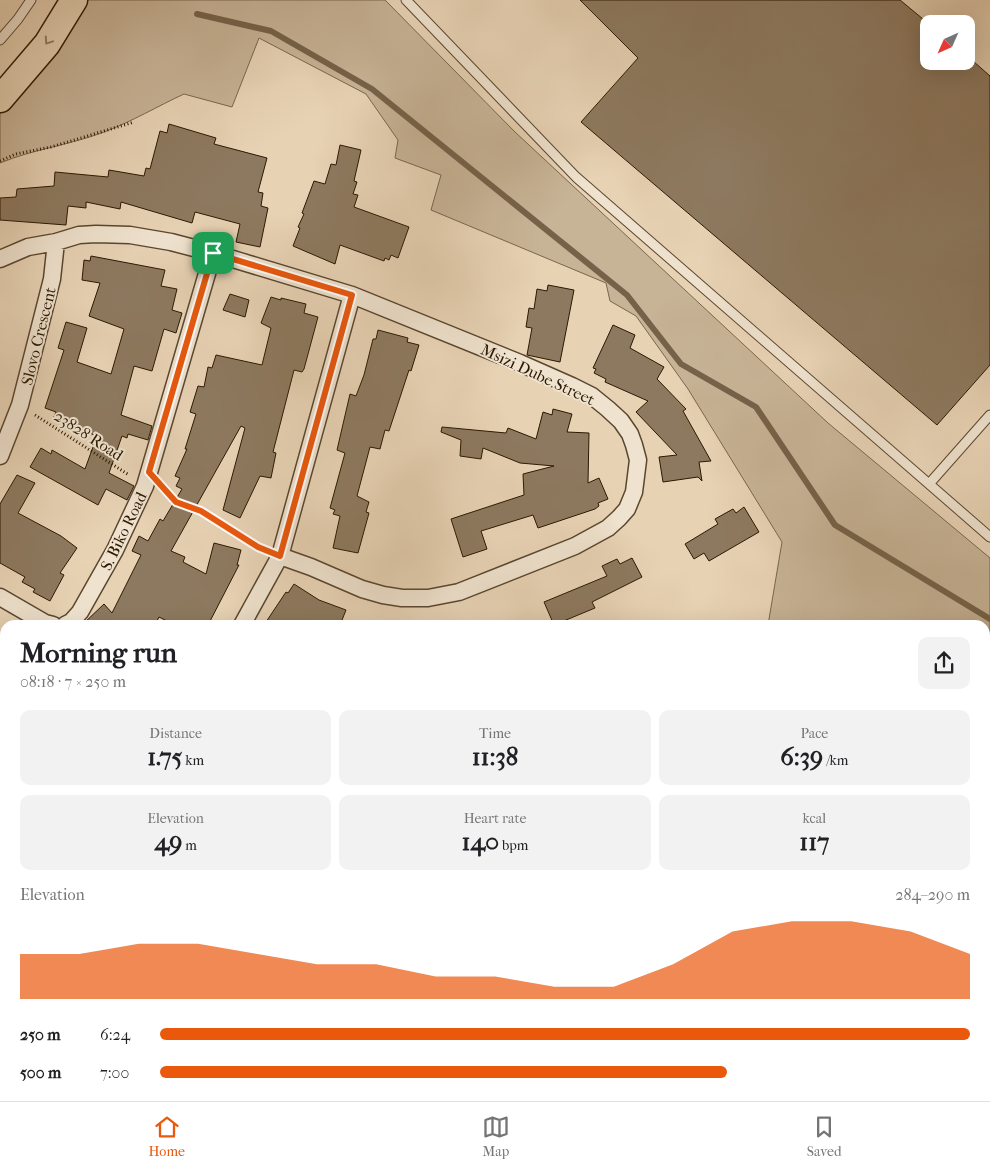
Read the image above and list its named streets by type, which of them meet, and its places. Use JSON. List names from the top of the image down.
{
  "streets": {
    "street": ["Slovo Crescent", "Msizi Dube Street", "S. Biko Road"],
    "path": ["23828 Road"]
  },
  "crossings": [
    ["Slovo Crescent", "Msizi Dube Street"],
    ["Slovo Crescent", "23828 Road"],
    ["Msizi Dube Street", "23828 Road"],
    ["Msizi Dube Street", "S. Biko Road"],
    ["23828 Road", "S. Biko Road"]
  ],
  "north": "bottom left",
  "page": {
    "heading": ["Morning run", "08:18 · 7 × 250 m"],
    "stats": [
      ["Distance", "1.75 km"],
      ["Time", "11:38"],
      ["Pace", "6:39 /km"],
      ["Elevation", "49 m"],
      ["Heart rate", "140 bpm"],
      ["kcal", "117"]
    ],
    "chart": ["Elevation", "284–290 m"],
    "list": [
      {
        "name": "250 m",
        "note": "6:24"
      },
      {
        "name": "500 m",
        "note": "7:00"
      }
    ],
    "tabs": ["Home", "Map", "Saved"]
  }
}
